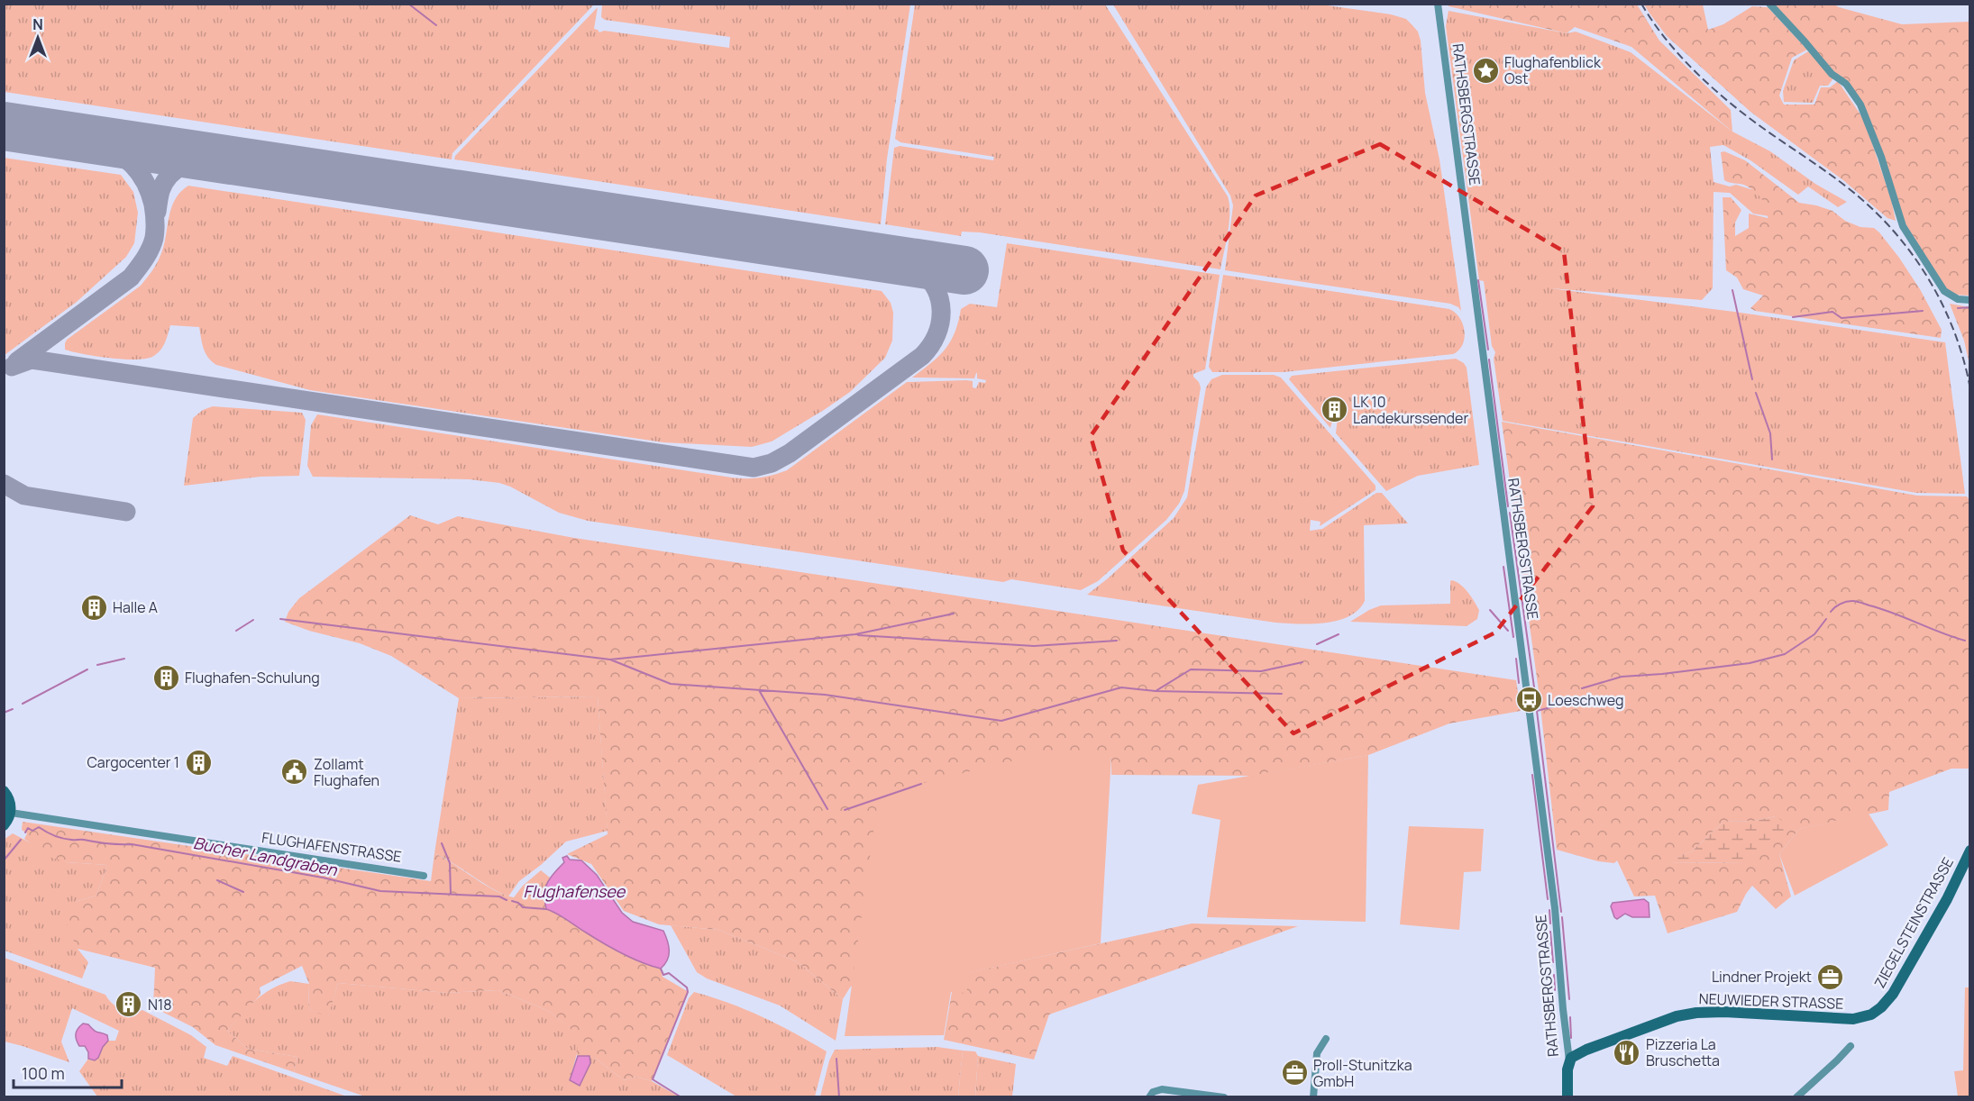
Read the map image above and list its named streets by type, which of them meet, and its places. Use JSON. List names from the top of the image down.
{
  "streets": {
    "street": [
      "RATHSBERGSTRASSE",
      "FLUGHAFENSTRASSE",
      "ZIEGELSTEINSTRASSE",
      "NEUWIEDER STRASSE"
    ]
  },
  "crossings": [
    ["RATHSBERGSTRASSE", "NEUWIEDER STRASSE"],
    ["ZIEGELSTEINSTRASSE", "NEUWIEDER STRASSE"]
  ],
  "water": ["Bucher Landgraben", "Flughafensee"],
  "places": {
    "place": ["Flughafenblick Ost"],
    "building": [
      "LK 10 Landekurssender",
      "Halle A",
      "Flughafen-Schulung",
      "Cargocenter 1",
      "N18"
    ],
    "bus stop": ["Loeschweg"],
    "public building": ["Zollamt Flughafen"],
    "office": ["Lindner Projekt", "Proll-Stunitzka GmbH"],
    "restaurant": ["Pizzeria La Bruschetta"]
  },
  "scale_bar": "100 m",
  "north": "top"
}
